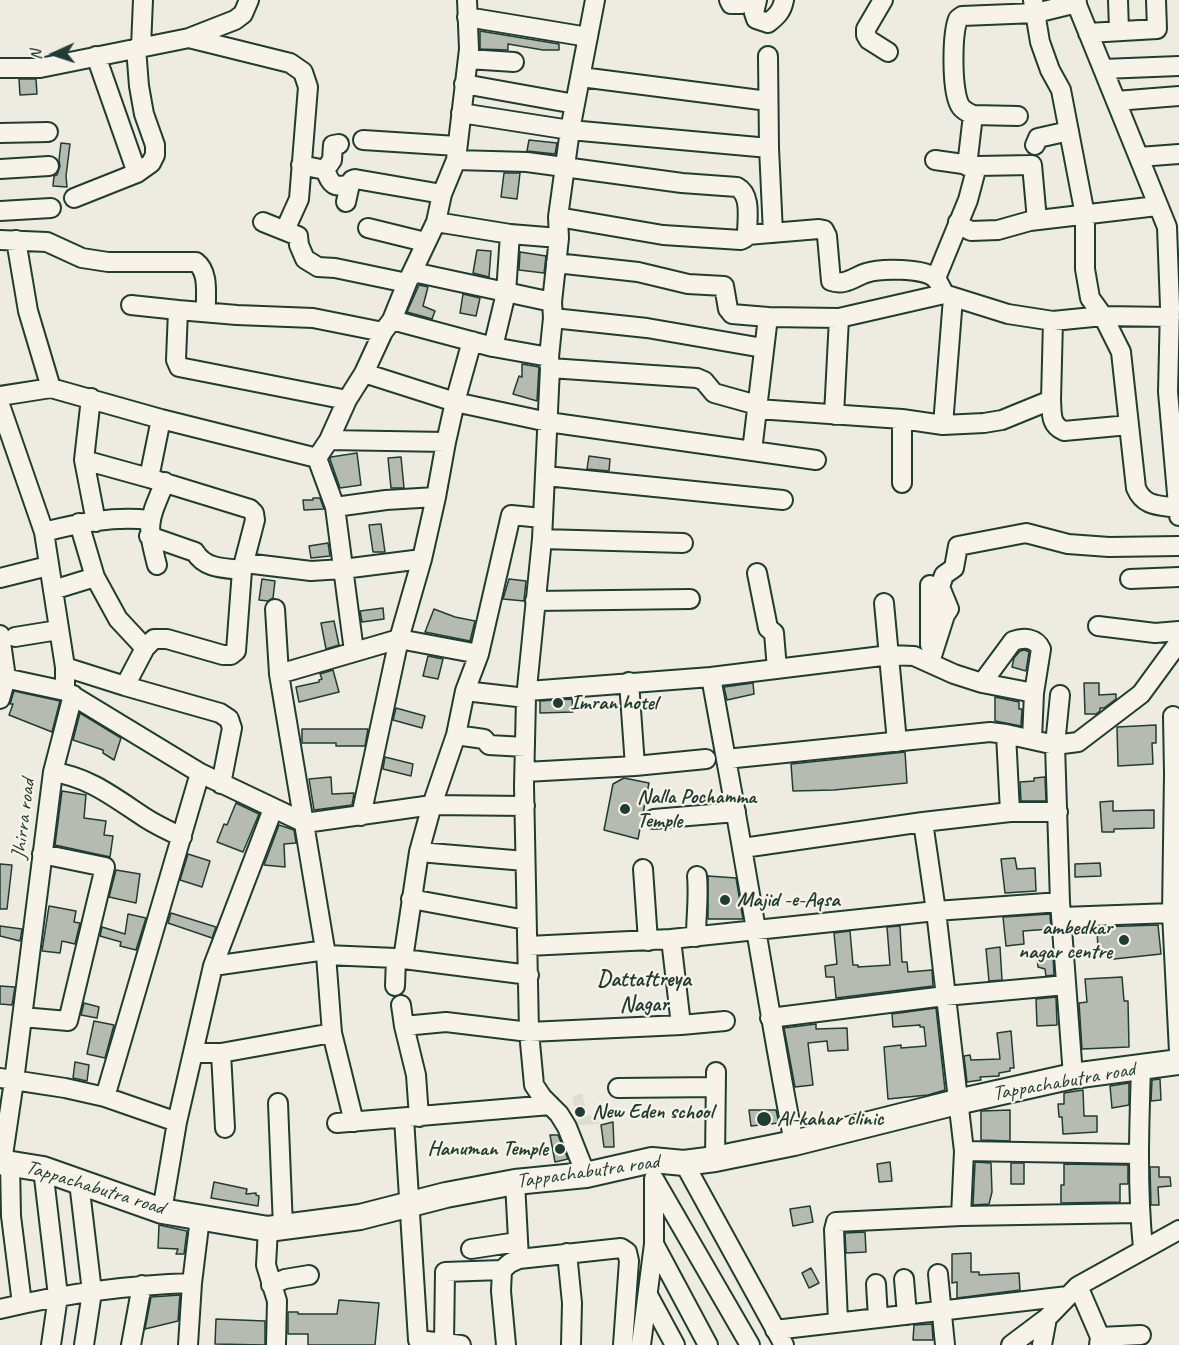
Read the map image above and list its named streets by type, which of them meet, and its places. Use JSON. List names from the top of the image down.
{
  "streets": {
    "main road": ["Tappachabutra road"],
    "street": ["Jhirra road"]
  },
  "crossings": [
    ["Jhirra road", "Tappachabutra road"]
  ],
  "districts": ["Dattattreya Nagar"],
  "places": [
    "Imran hotel",
    "Nalla Pochamma Temple",
    "Majid -e-Aqsa",
    "ambedkar nagar centre",
    "New Eden school",
    "Al-kahar clinic",
    "Hanuman Temple"
  ],
  "north": "left"
}
